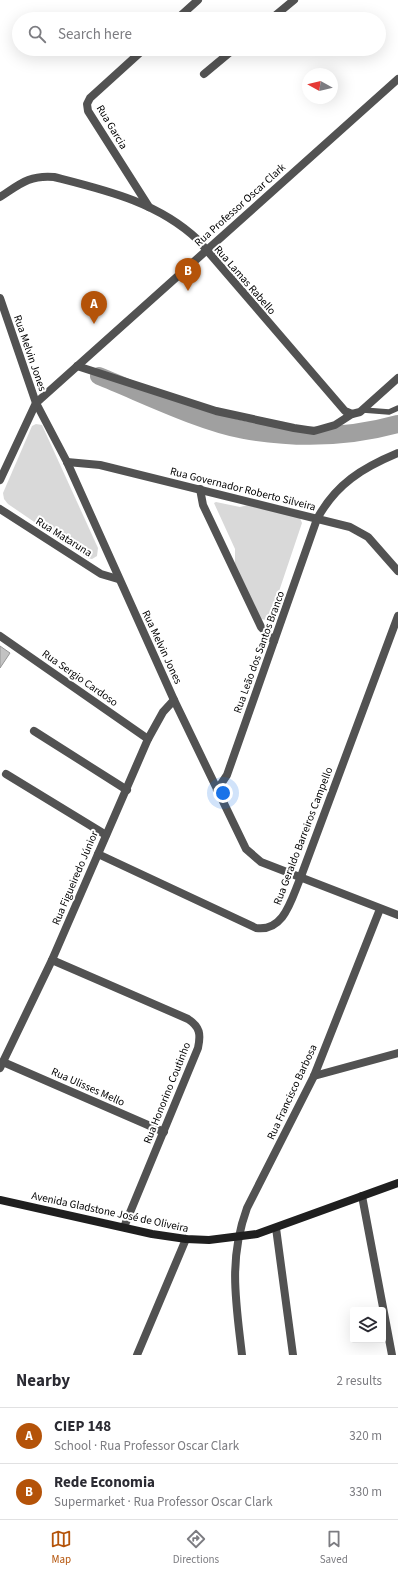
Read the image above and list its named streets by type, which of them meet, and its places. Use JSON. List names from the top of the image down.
{
  "streets": {
    "main road": ["Avenida Gladstone José de Oliveira"],
    "street": [
      "Rua Garcia",
      "Rua Professor Oscar Clark",
      "Rua Lamas Rabello",
      "Rua Melvin Jones",
      "Rua Governador Roberto Silveira",
      "Rua Mataruna",
      "Rua Leão dos Santos Branco",
      "Rua Sergio Cardoso",
      "Rua Geraldo Barreiros Campello",
      "Rua Figueiredo Júnior",
      "Rua Ulisses Mello",
      "Rua Francisco Barbosa",
      "Rua Honorino Coutinho"
    ]
  },
  "crossings": [
    ["Rua Garcia", "Rua Lamas Rabello"],
    ["Rua Professor Oscar Clark", "Rua Lamas Rabello"],
    ["Rua Professor Oscar Clark", "Rua Melvin Jones"],
    ["Rua Melvin Jones", "Rua Governador Roberto Silveira"],
    ["Rua Melvin Jones", "Rua Mataruna"],
    ["Rua Melvin Jones", "Rua Leão dos Santos Branco"],
    ["Rua Melvin Jones", "Rua Geraldo Barreiros Campello"],
    ["Rua Melvin Jones", "Rua Figueiredo Júnior"],
    ["Rua Melvin Jones", "Rua Francisco Barbosa"],
    ["Rua Governador Roberto Silveira", "Rua Leão dos Santos Branco"],
    ["Rua Sergio Cardoso", "Rua Figueiredo Júnior"],
    ["Rua Geraldo Barreiros Campello", "Rua Figueiredo Júnior"],
    ["Rua Figueiredo Júnior", "Rua Ulisses Mello"],
    ["Rua Figueiredo Júnior", "Rua Honorino Coutinho"],
    ["Rua Ulisses Mello", "Rua Honorino Coutinho"],
    ["Rua Francisco Barbosa", "Avenida Gladstone José de Oliveira"],
    ["Rua Honorino Coutinho", "Avenida Gladstone José de Oliveira"]
  ],
  "north": "left",
  "page": {
    "search": "Search here",
    "pins": ["B", "A"],
    "heading": ["Nearby", "2 results"],
    "list": [
      {
        "mark": "A",
        "name": "CIEP 148",
        "note": "School · Rua Professor Oscar Clark",
        "value": "320 m"
      },
      {
        "mark": "B",
        "name": "Rede Economia",
        "note": "Supermarket · Rua Professor Oscar Clark",
        "value": "330 m"
      }
    ],
    "nav": ["Map", "Directions", "Saved"]
  }
}
